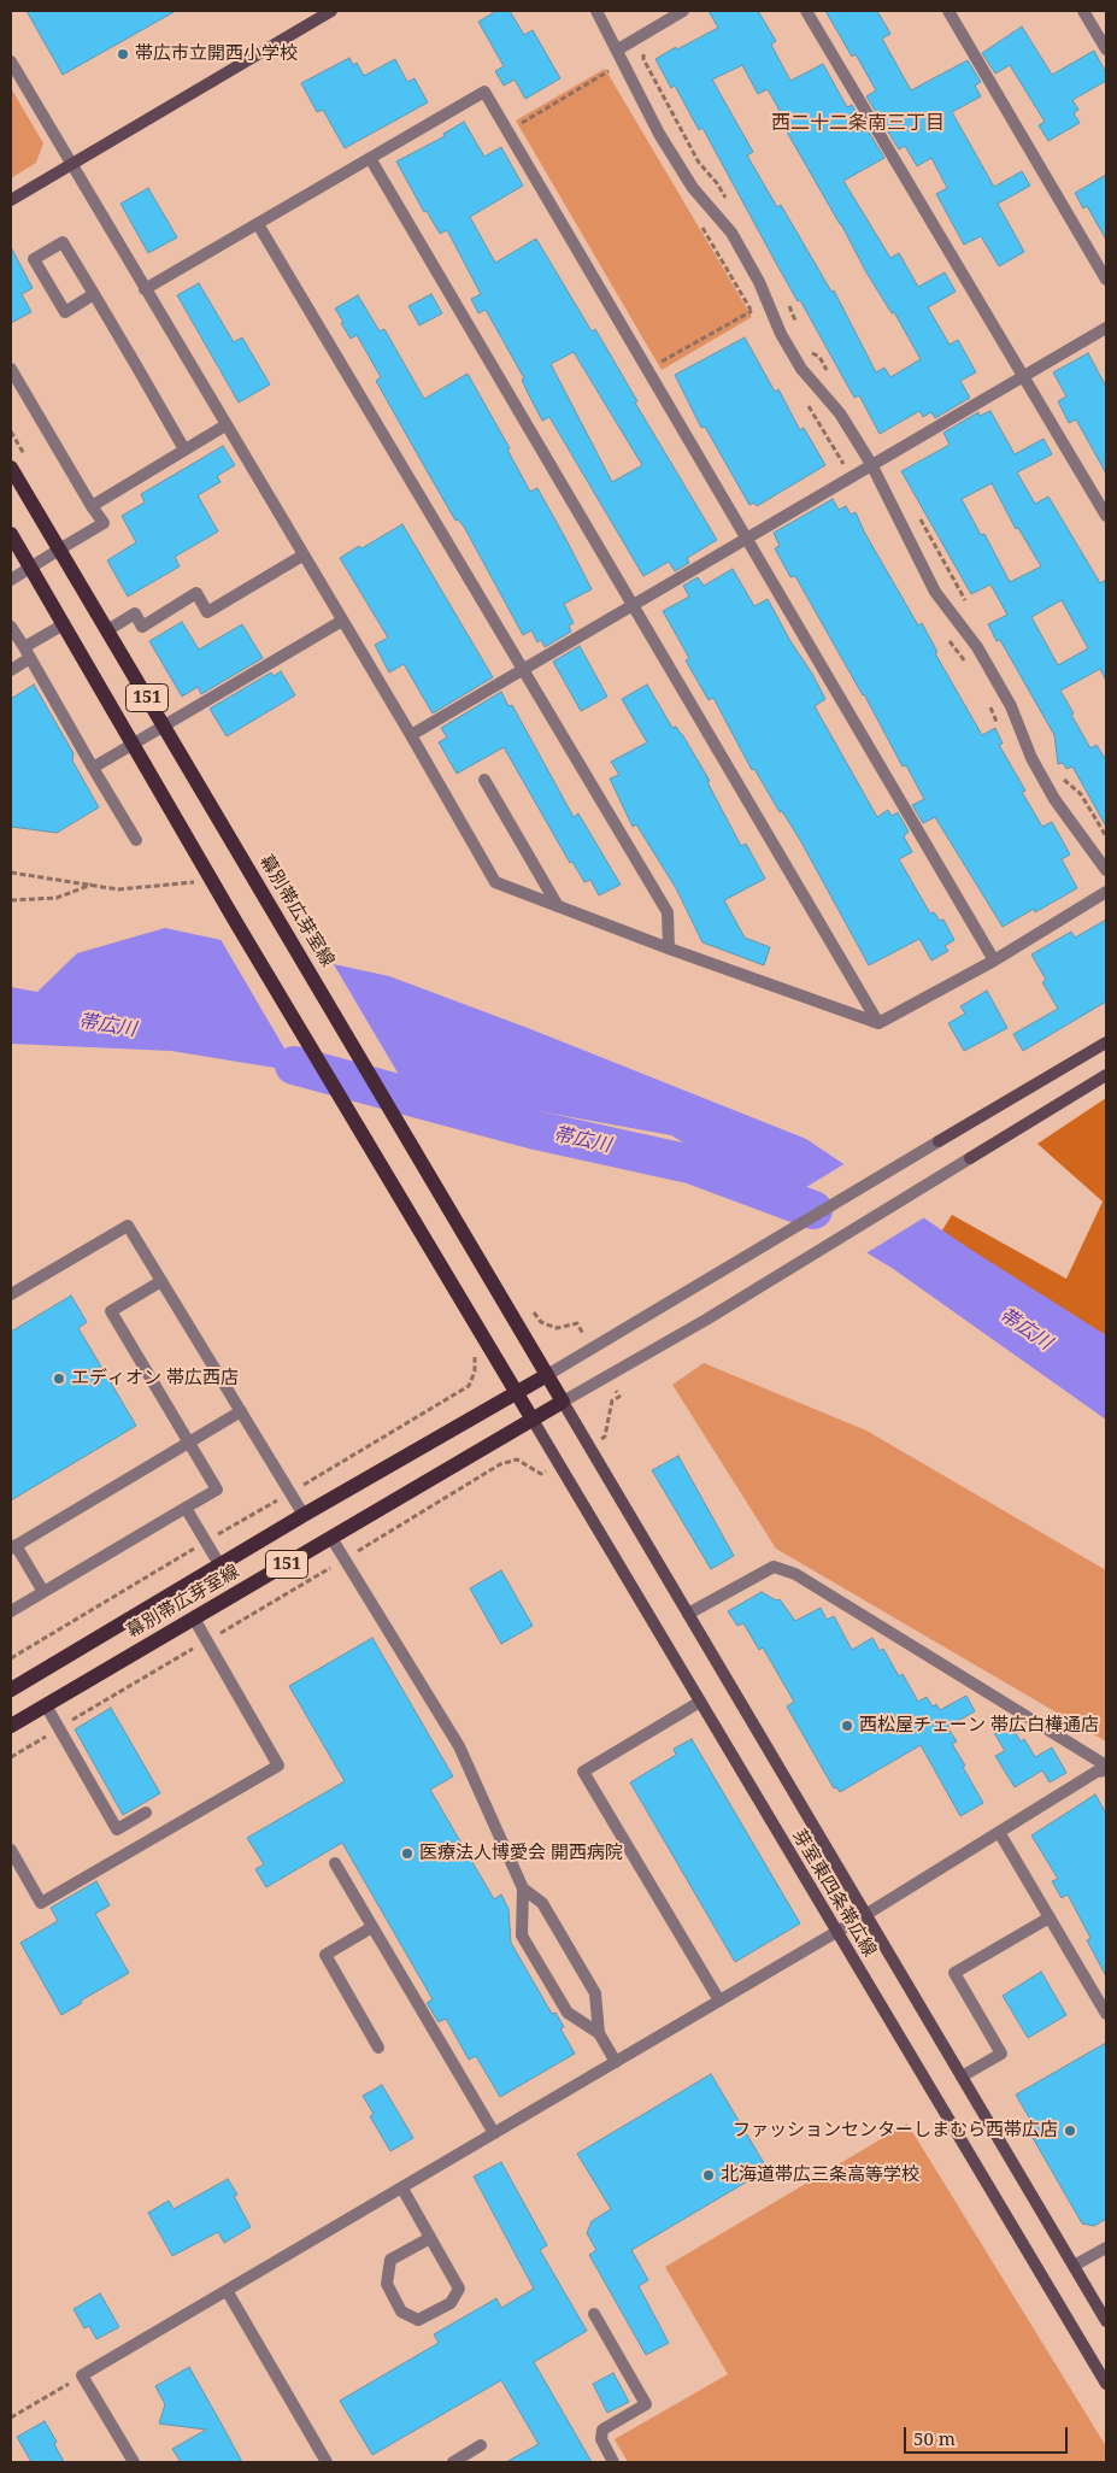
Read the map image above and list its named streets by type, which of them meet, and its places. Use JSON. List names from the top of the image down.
{
  "streets": {
    "main road": ["151", "幕別帯広芽室線", "芽室東四条帯広線"]
  },
  "crossings": [
    ["151", "幕別帯広芽室線"],
    ["151", "芽室東四条帯広線"],
    ["幕別帯広芽室線", "芽室東四条帯広線"]
  ],
  "districts": ["西二十二条南三丁目"],
  "water": ["帯広川"],
  "places": [
    "帯広市立開西小学校",
    "エディオン 帯広西店",
    "西松屋チェーン 帯広白樺通店",
    "医療法人博愛会 開西病院",
    "ファッションセンターしまむら西帯広店",
    "北海道帯広三条高等学校"
  ],
  "scale_bar": "50 m"
}
